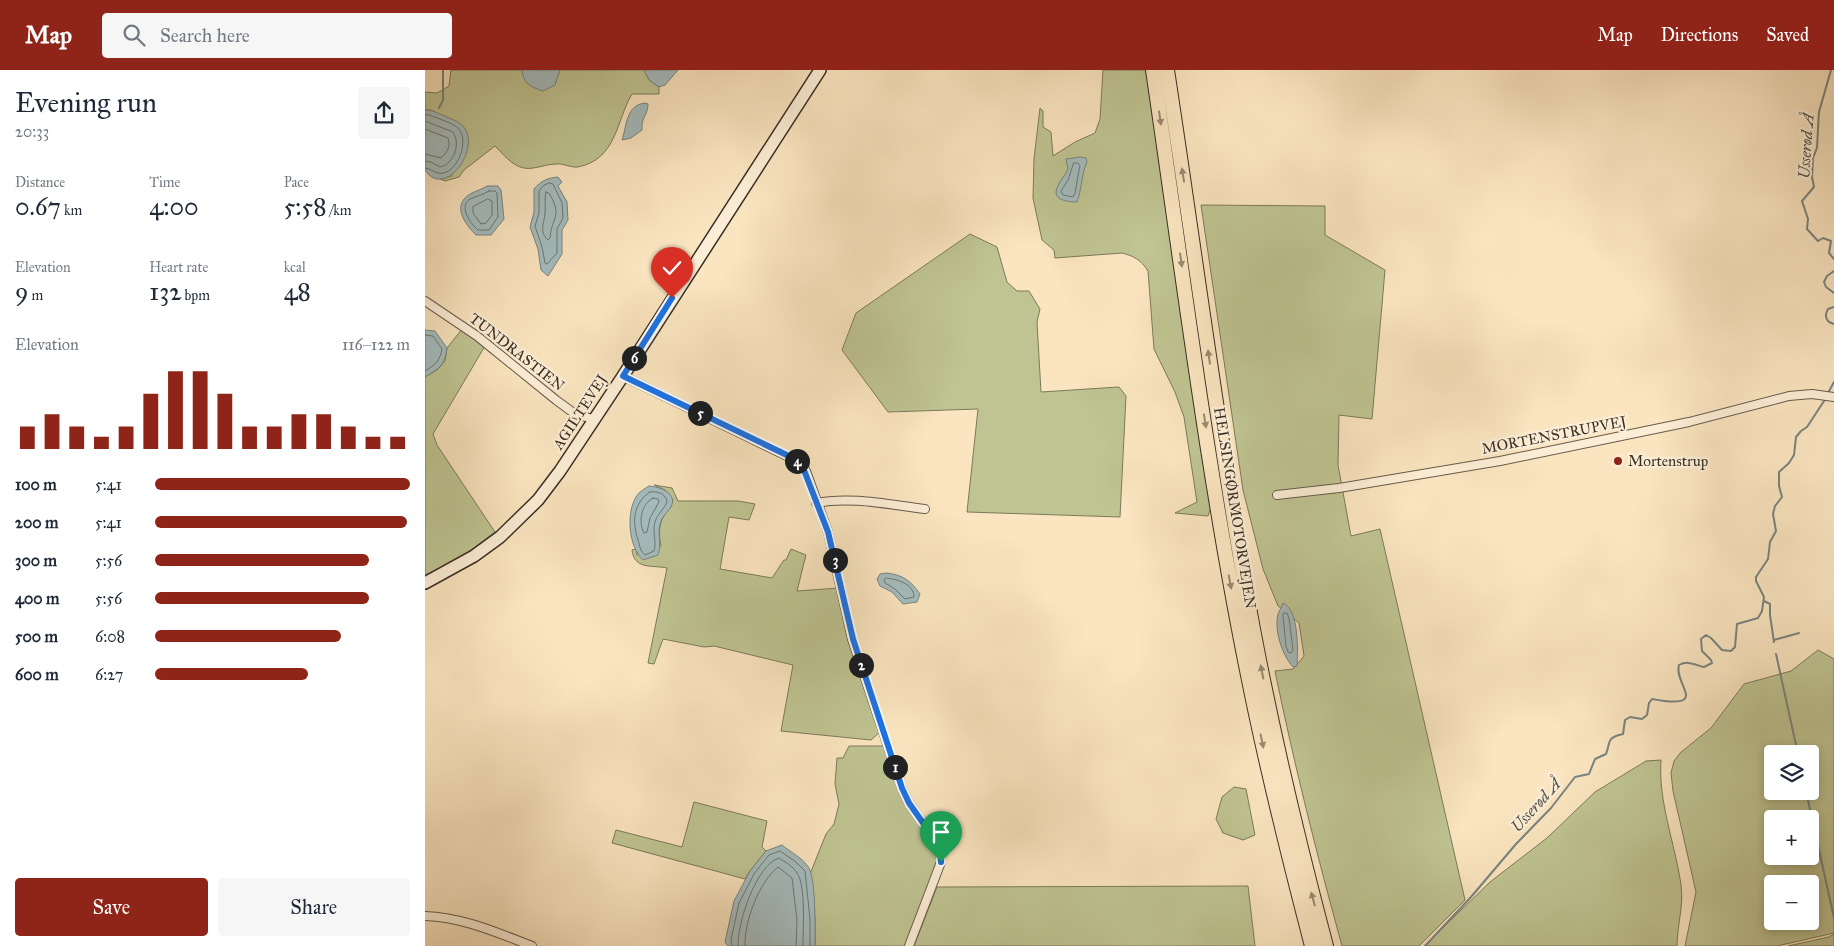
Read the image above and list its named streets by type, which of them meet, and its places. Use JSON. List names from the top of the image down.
{
  "streets": {
    "highway": ["HELSINGØRMOTORVEJEN"],
    "street": ["TUNDRASTIEN", "AGILTEVEJ", "MORTENSTRUPVEJ"]
  },
  "crossings": [
    ["TUNDRASTIEN", "AGILTEVEJ"]
  ],
  "water": ["Usserød Å"],
  "places": ["Mortenstrup"],
  "page": {
    "header": "Map",
    "search": "Search here",
    "nav": ["Map", "Directions", "Saved"],
    "heading": ["Evening run", "20:33"],
    "stats": [
      ["Distance", "0.67 km"],
      ["Time", "4:00"],
      ["Pace", "5:58 /km"],
      ["Elevation", "9 m"],
      ["Heart rate", "132 bpm"],
      ["kcal", "48"]
    ],
    "chart": ["Elevation", "116–122 m"],
    "pins": [
      "6",
      "5",
      "4",
      "3",
      "2",
      "1"
    ],
    "list": [
      {
        "name": "100 m",
        "note": "5:41"
      },
      {
        "name": "200 m",
        "note": "5:41"
      },
      {
        "name": "300 m",
        "note": "5:56"
      },
      {
        "name": "400 m",
        "note": "5:56"
      },
      {
        "name": "500 m",
        "note": "6:08"
      },
      {
        "name": "600 m",
        "note": "6:27"
      }
    ],
    "map_buttons": ["+", "−"],
    "buttons": ["Save", "Share"]
  }
}
